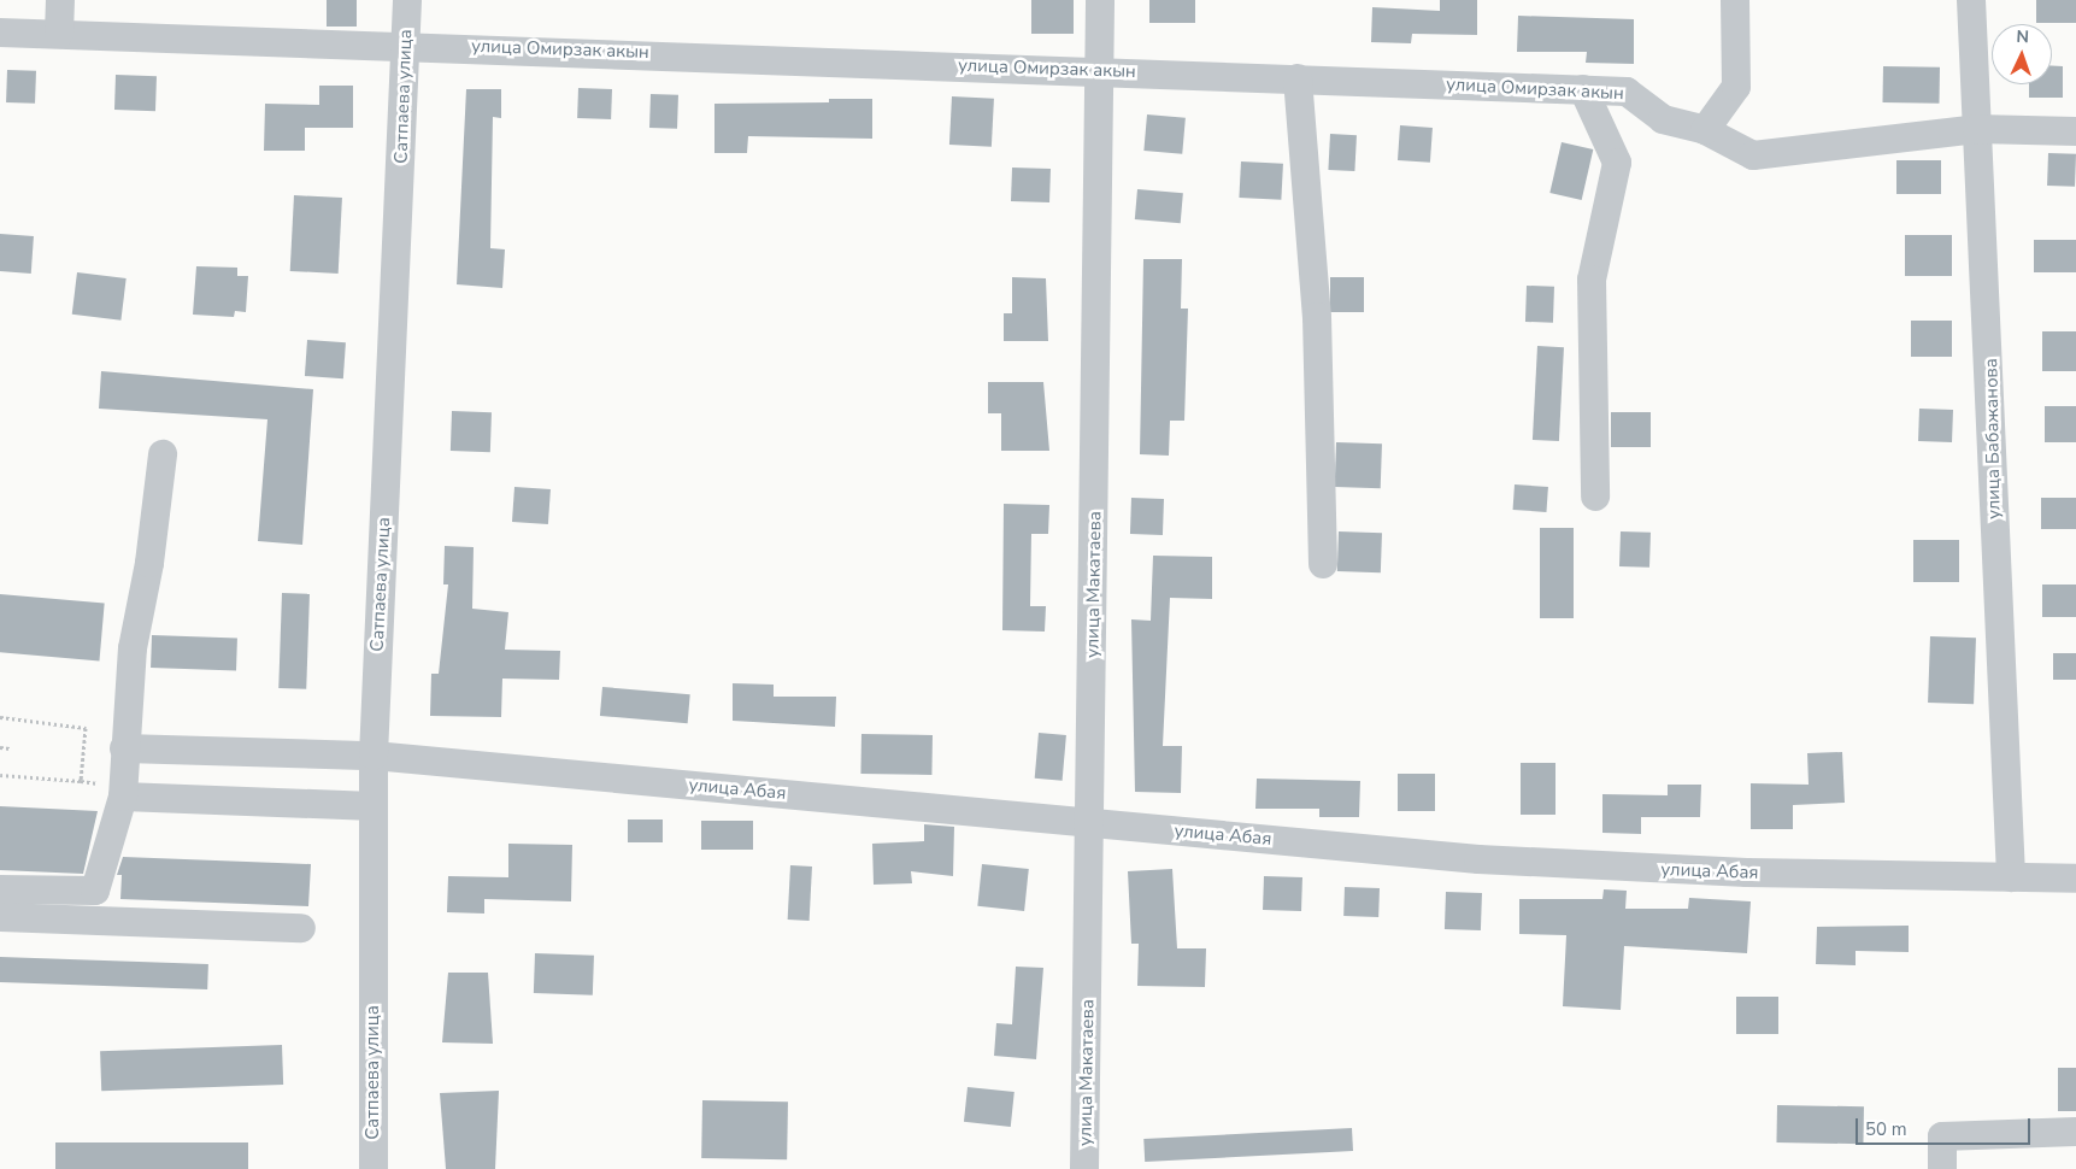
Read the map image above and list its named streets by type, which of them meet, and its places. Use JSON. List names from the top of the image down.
{
  "streets": {
    "street": [
      "улица Омирзак акын",
      "Сатпаева улица",
      "улица Бабажанова",
      "улица Макатаева",
      "улица Абая"
    ]
  },
  "crossings": [
    ["улица Омирзак акын", "Сатпаева улица"],
    ["улица Омирзак акын", "улица Бабажанова"],
    ["улица Омирзак акын", "улица Макатаева"],
    ["Сатпаева улица", "улица Абая"],
    ["улица Бабажанова", "улица Абая"],
    ["улица Макатаева", "улица Абая"]
  ],
  "scale_bar": "50 m",
  "north": "top"
}
